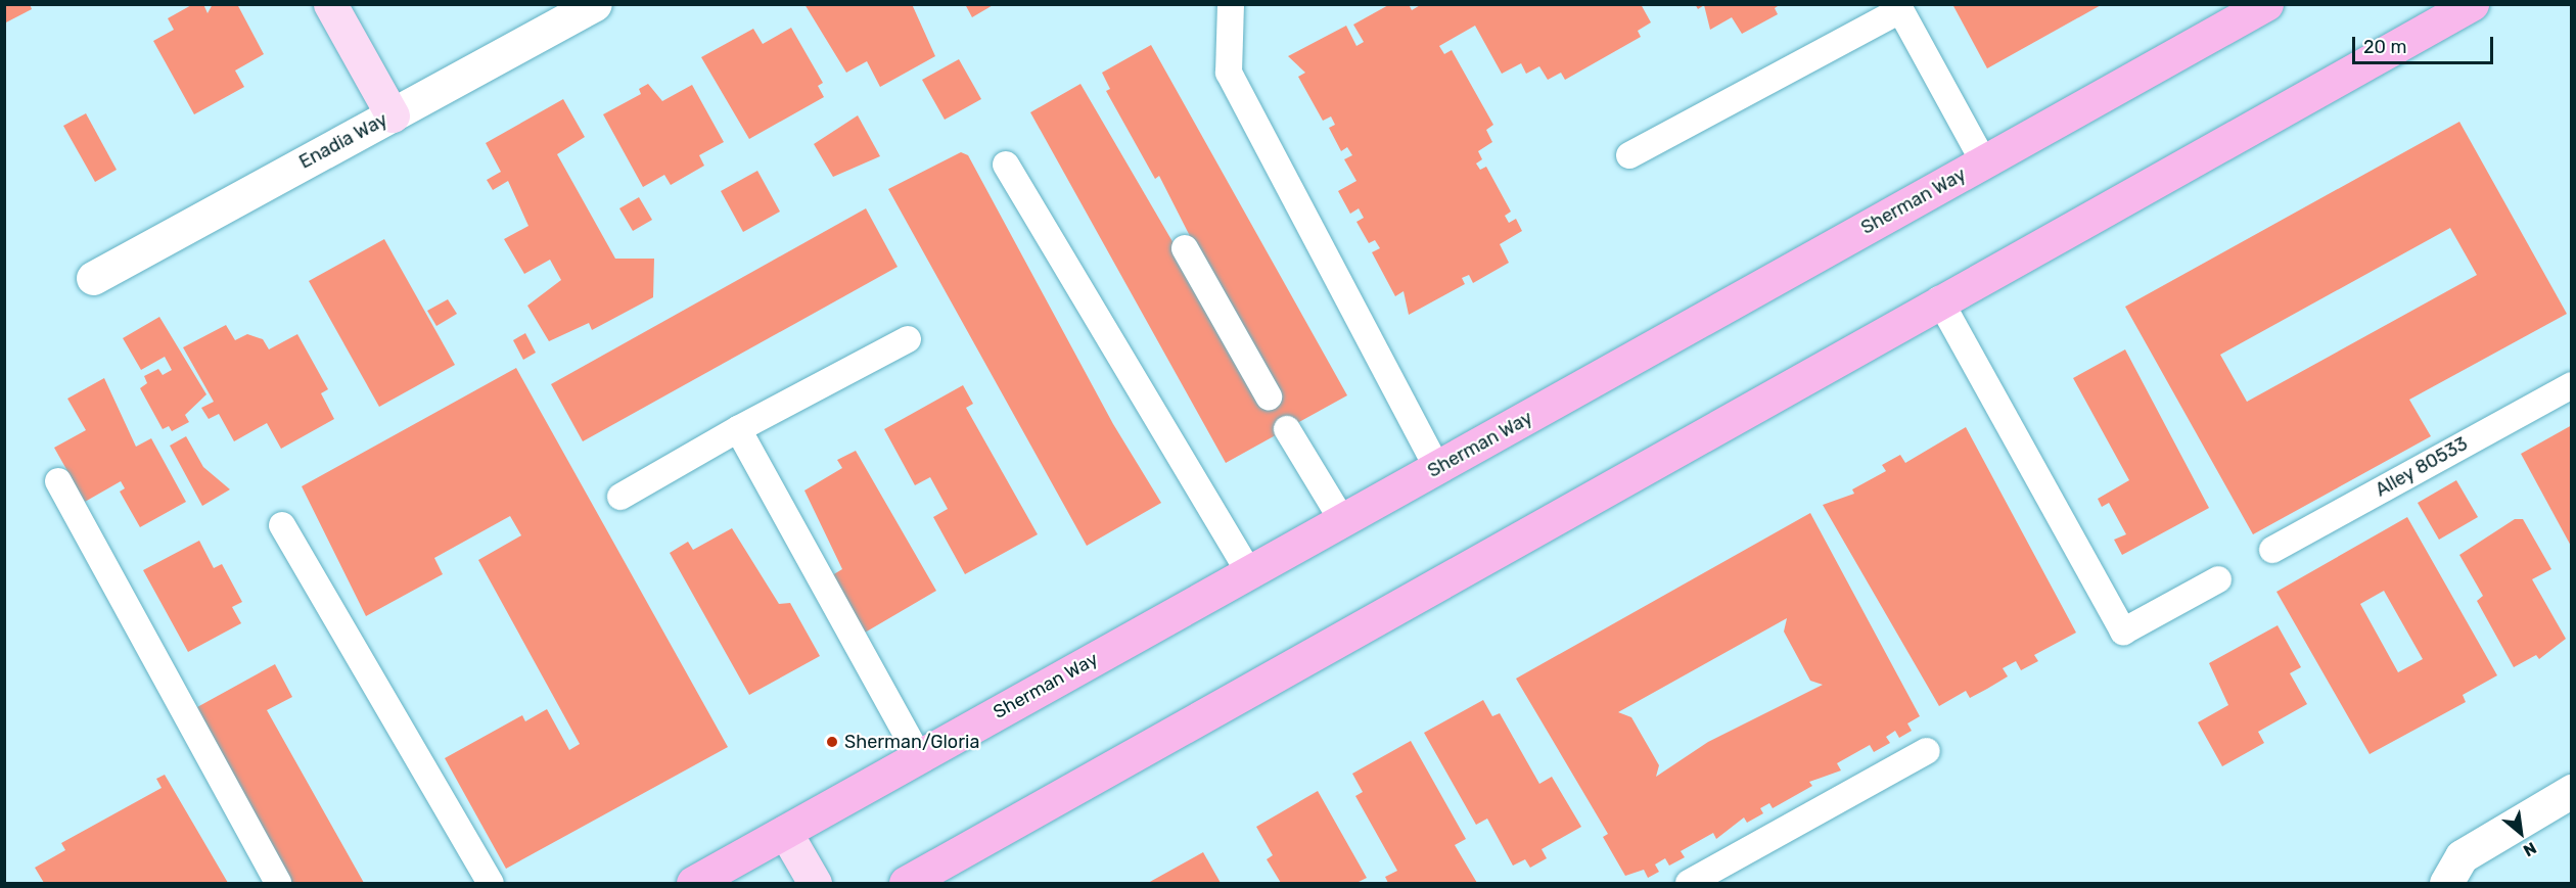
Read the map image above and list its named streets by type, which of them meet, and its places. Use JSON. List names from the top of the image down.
{
  "streets": {
    "main road": ["Sherman Way"],
    "street": ["Enadia Way"],
    "lane": ["Alley 80533"]
  },
  "places": ["Sherman/Gloria"],
  "scale_bar": "20 m",
  "north": "bottom right"
}
